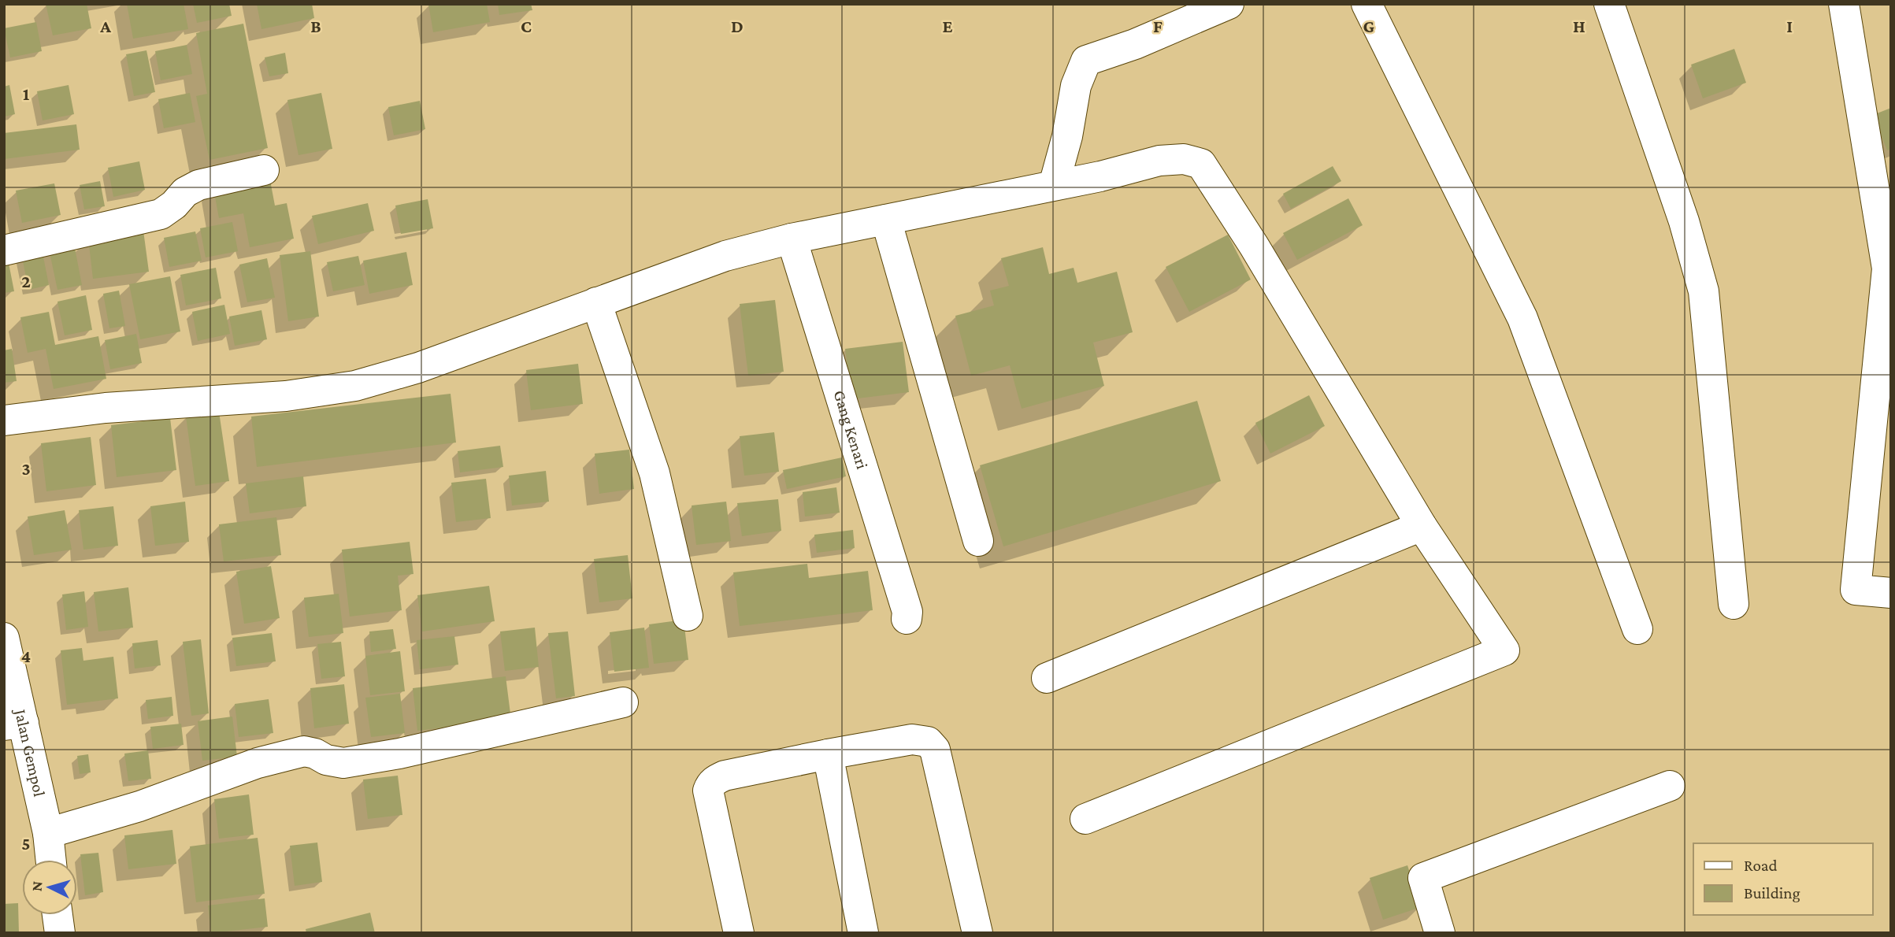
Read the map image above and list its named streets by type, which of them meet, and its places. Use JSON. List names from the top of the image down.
{
  "streets": {
    "street": ["Gang Kenari", "Jalan Gempol"]
  },
  "legend": ["Road", "Building"],
  "north": "left",
  "grid": {
    "columns": [
      "A",
      "B",
      "C",
      "D",
      "E",
      "F",
      "G",
      "H",
      "I"
    ],
    "rows": [
      "1",
      "2",
      "3",
      "4",
      "5"
    ]
  }
}
